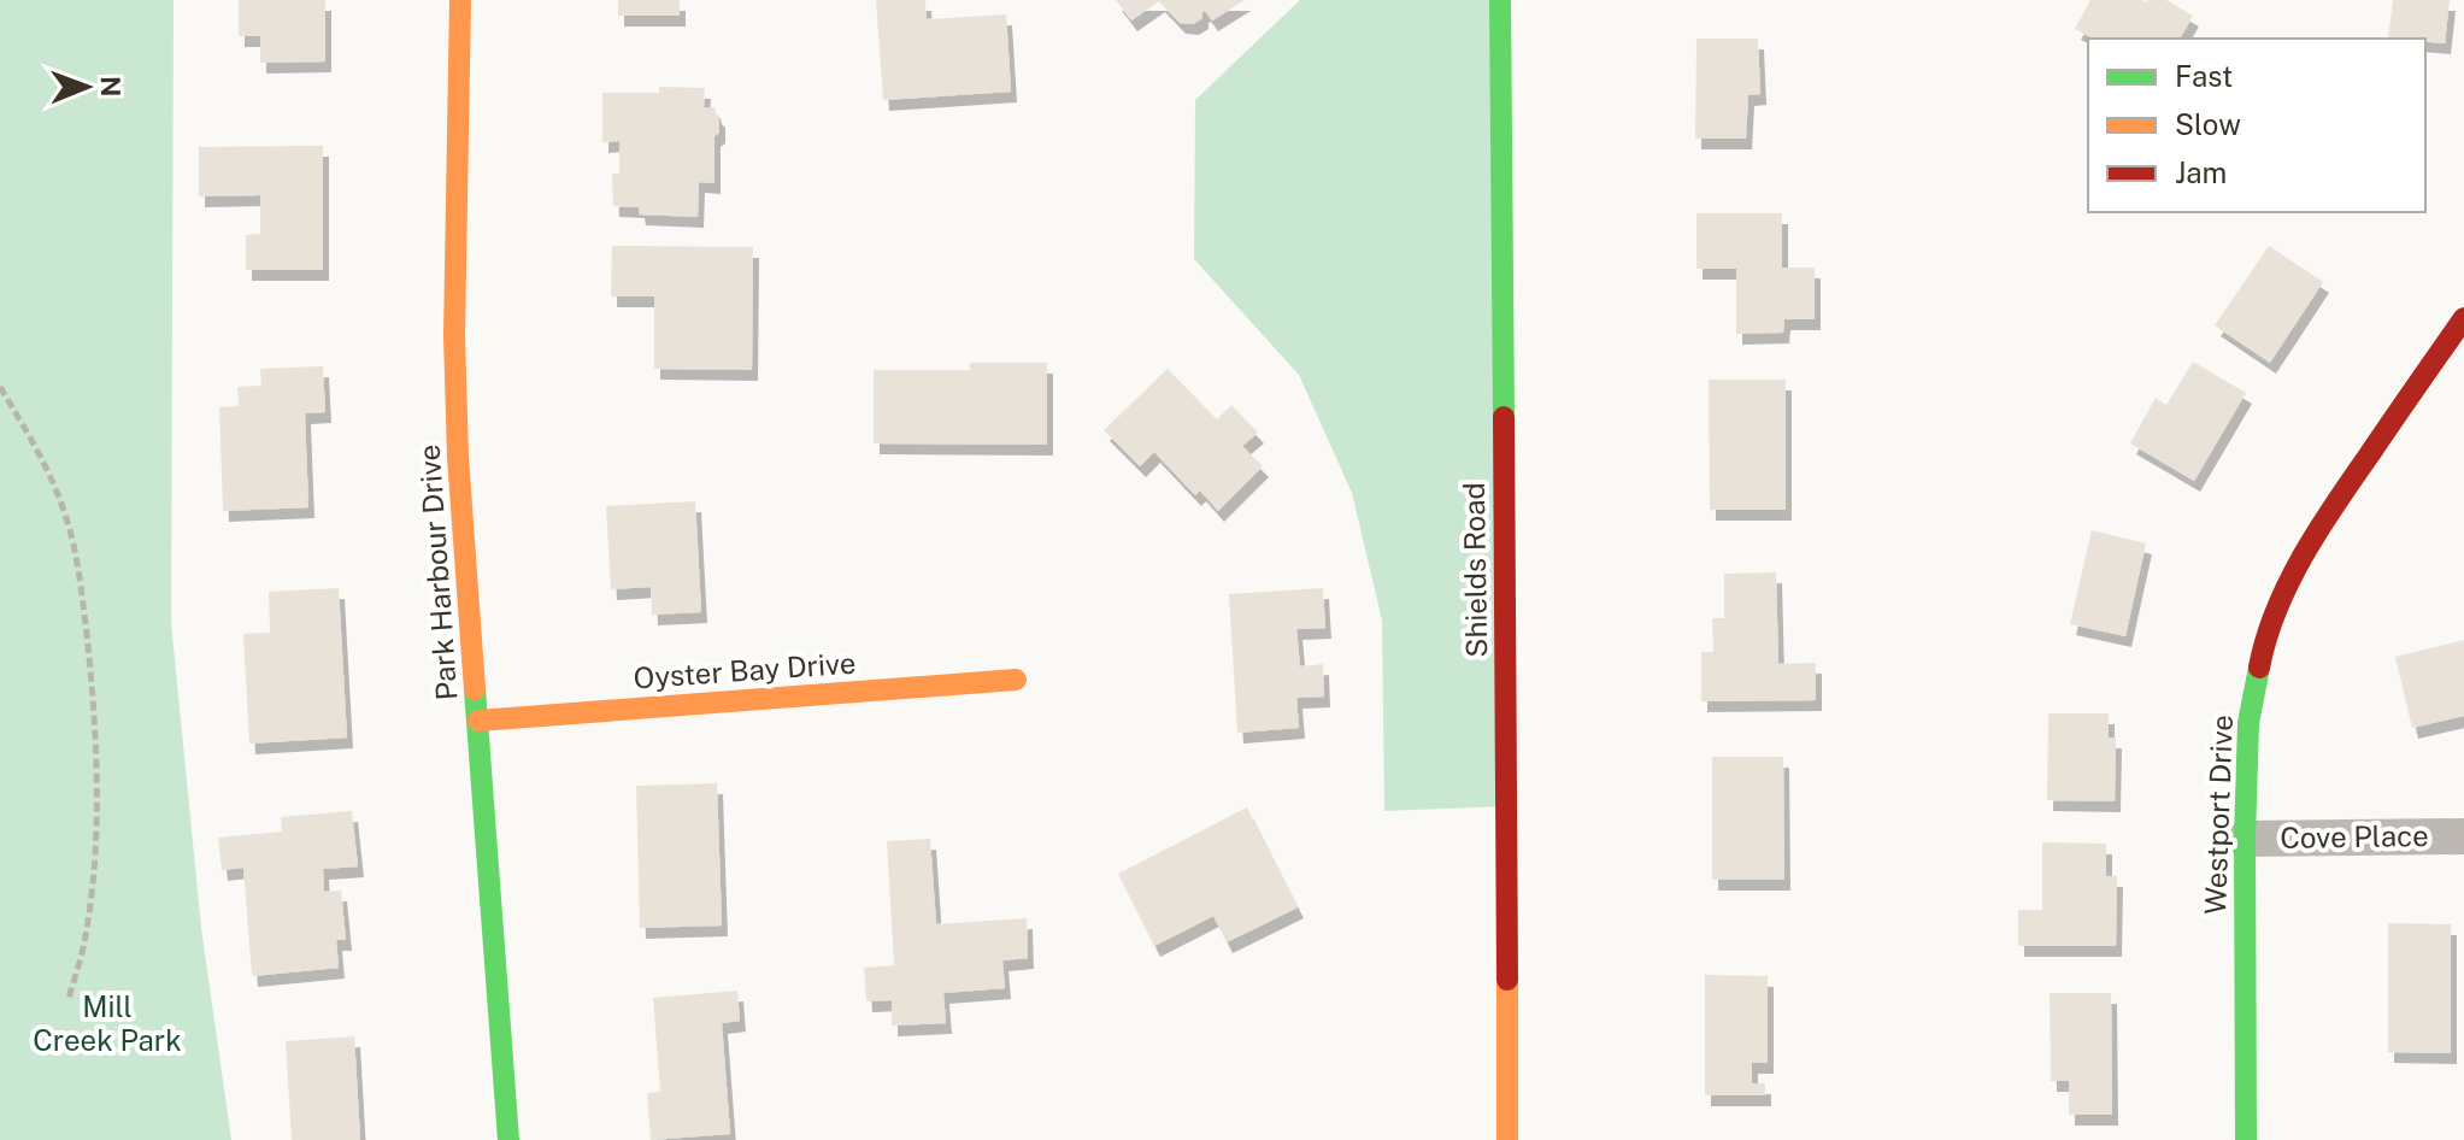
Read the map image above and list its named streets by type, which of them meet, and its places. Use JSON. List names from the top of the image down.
{
  "streets": {
    "street": [
      "Shields Road",
      "Park Harbour Drive",
      "Oyster Bay Drive",
      "Westport Drive",
      "Cove Place"
    ]
  },
  "crossings": [
    ["Park Harbour Drive", "Oyster Bay Drive"],
    ["Westport Drive", "Cove Place"]
  ],
  "parks": ["Mill Creek Park"],
  "legend": ["Fast", "Slow", "Jam"],
  "north": "right"
}
